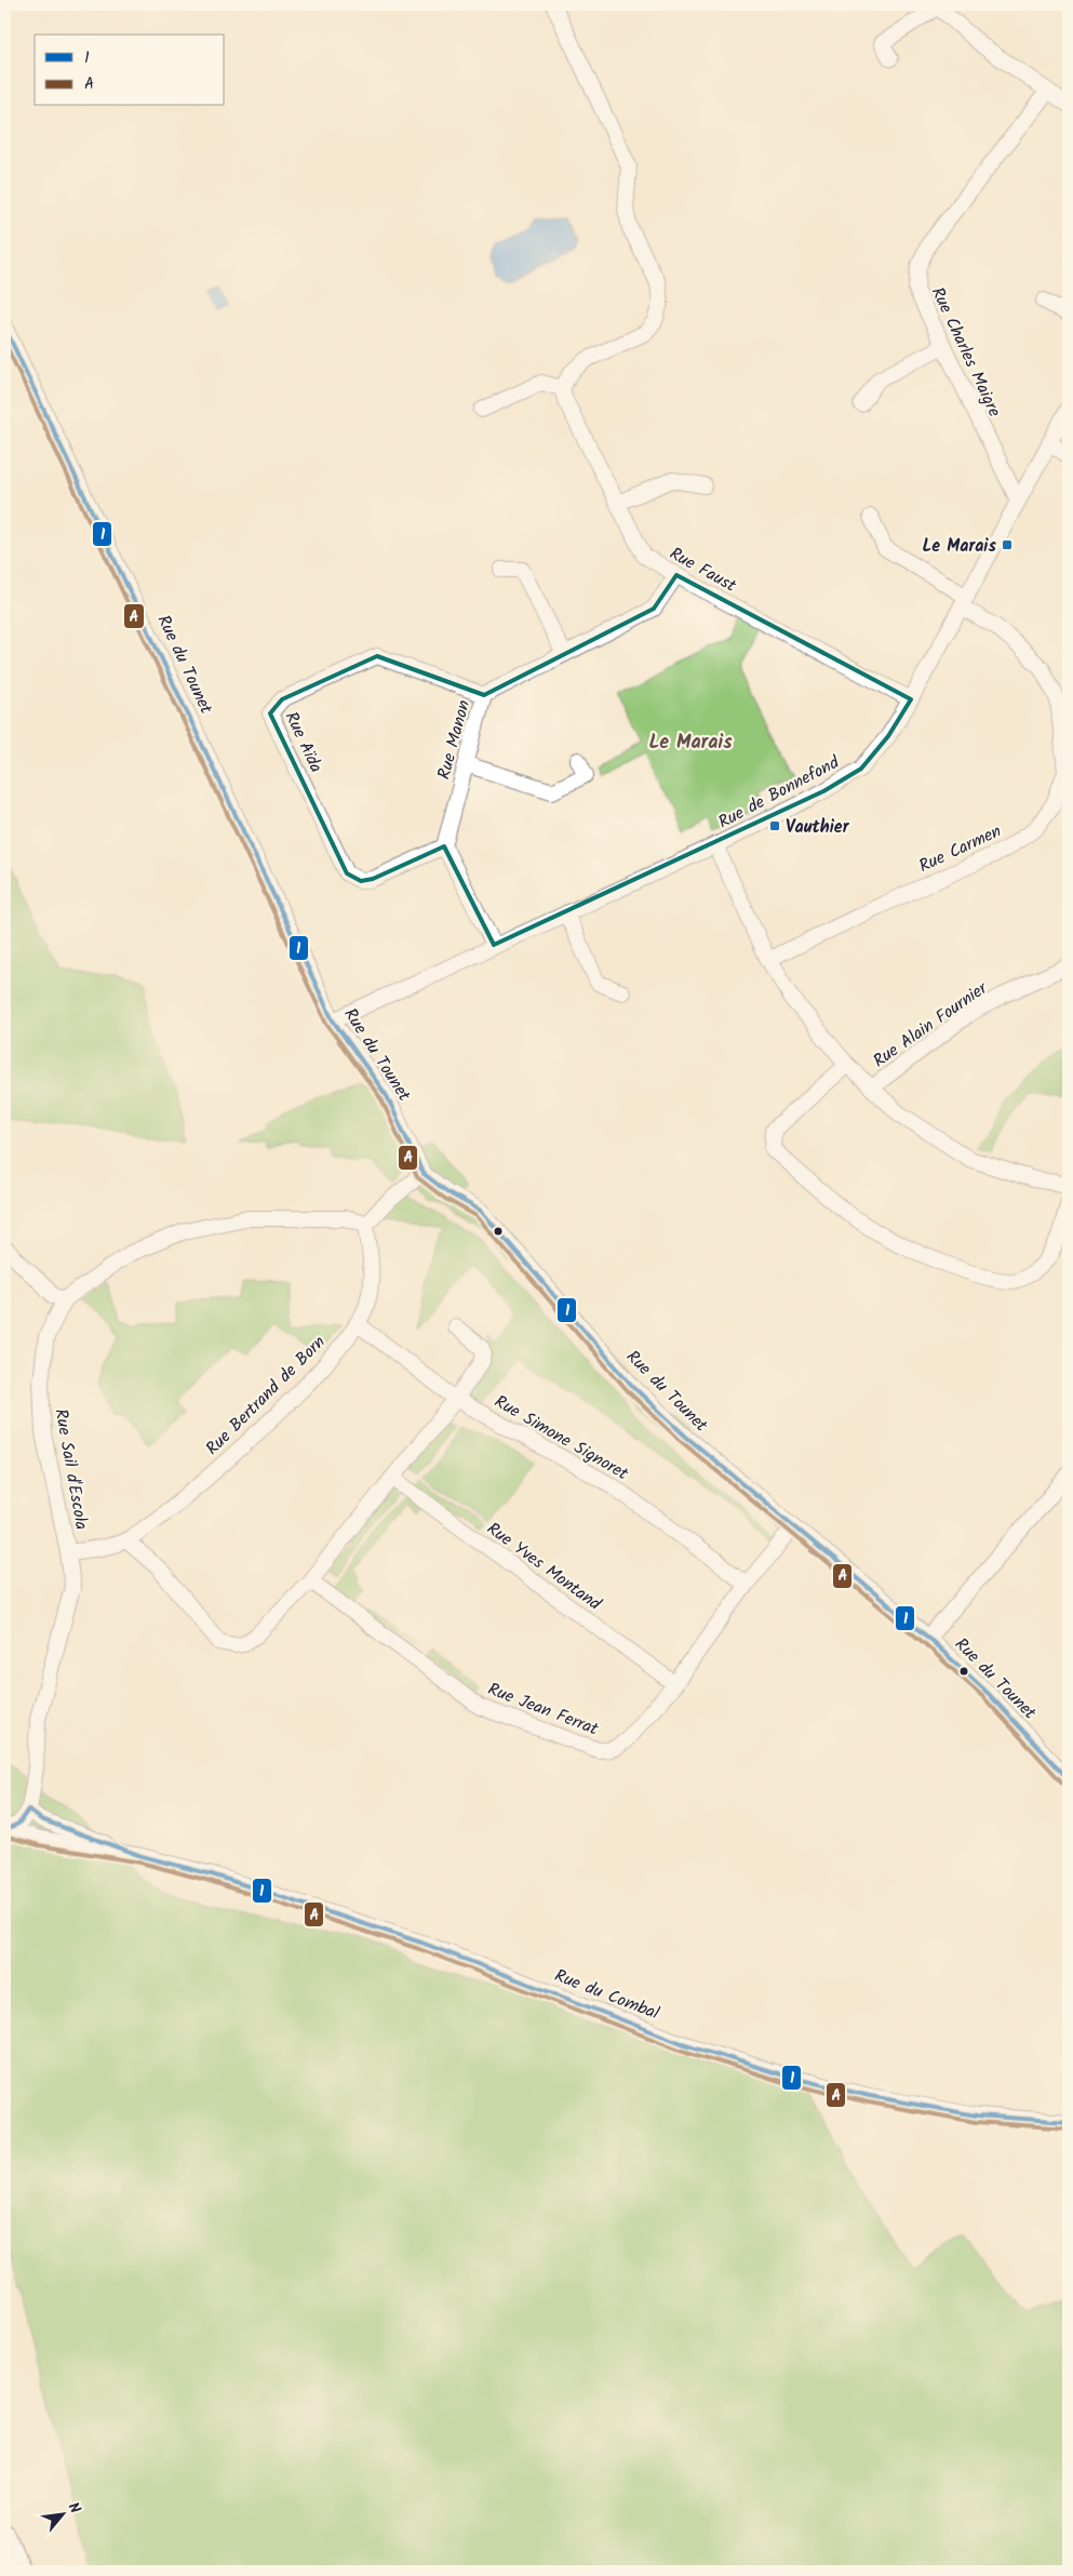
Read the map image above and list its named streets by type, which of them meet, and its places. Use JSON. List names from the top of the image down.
{
  "streets": {
    "street": [
      "Rue Charles Maigre",
      "Rue Faust",
      "Rue du Tounet",
      "Rue Manon",
      "Rue Aïda",
      "Rue de Bonnefond",
      "Rue Carmen",
      "Rue Alain Fournier",
      "Rue Bertrand de Born",
      "Rue Simone Signoret",
      "Rue Sail d'Escola",
      "Rue Yves Montand",
      "Rue Jean Ferrat",
      "Rue du Combal"
    ]
  },
  "crossings": [
    ["Rue Charles Maigre", "Rue de Bonnefond"],
    ["Rue Faust", "Rue Manon"],
    ["Rue Faust", "Rue de Bonnefond"],
    ["Rue du Tounet", "Rue de Bonnefond"],
    ["Rue du Tounet", "Rue Jean Ferrat"],
    ["Rue Manon", "Rue Aïda"],
    ["Rue de Bonnefond", "Rue Carmen"],
    ["Rue Bertrand de Born", "Rue Simone Signoret"],
    ["Rue Bertrand de Born", "Rue Sail d'Escola"],
    ["Rue Simone Signoret", "Rue Jean Ferrat"],
    ["Rue Sail d'Escola", "Rue du Combal"],
    ["Rue Yves Montand", "Rue Jean Ferrat"]
  ],
  "districts": ["Le Marais"],
  "places": {
    "transit": ["Le Marais", "Vauthier"]
  },
  "lines": ["transit line 1", "transit line A"],
  "legend": ["1", "A"],
  "north": "top right"
}
